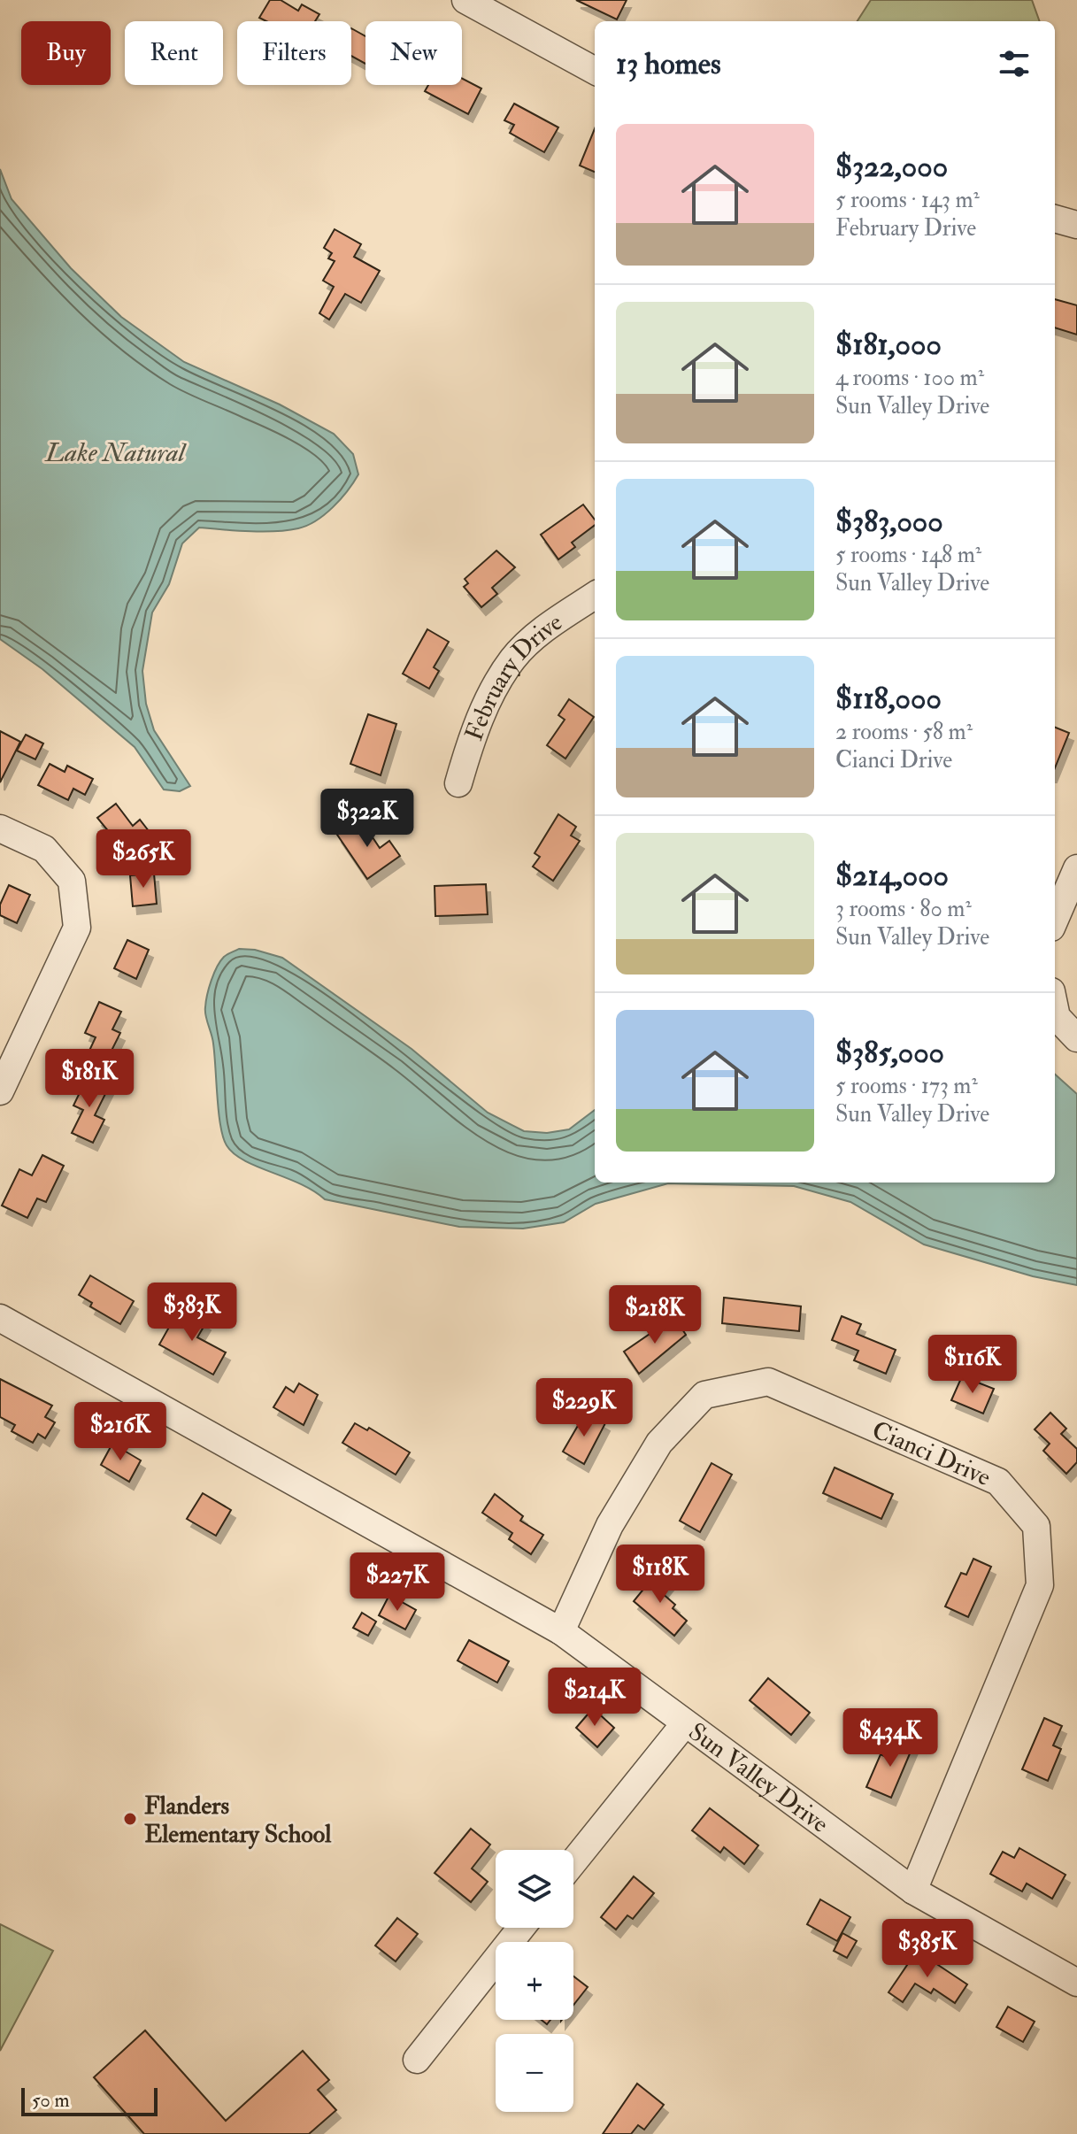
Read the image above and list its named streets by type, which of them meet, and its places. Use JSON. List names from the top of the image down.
{
  "streets": {
    "street": ["February Drive", "Cianci Drive", "Sun Valley Drive"]
  },
  "crossings": [
    ["Cianci Drive", "Sun Valley Drive"]
  ],
  "water": ["Lake Natural"],
  "places": ["Flanders Elementary School"],
  "scale_bar": "50 m",
  "page": {
    "chip": [
      "Buy",
      "Rent",
      "Filters",
      "New"
    ],
    "heading": "13 homes",
    "list": [
      {
        "name": "$322,000",
        "note": "5 rooms · 143 m² · February Drive"
      },
      {
        "name": "$181,000",
        "note": "4 rooms · 100 m² · Sun Valley Drive"
      },
      {
        "name": "$383,000",
        "note": "5 rooms · 148 m² · Sun Valley Drive"
      },
      {
        "name": "$118,000",
        "note": "2 rooms · 58 m² · Cianci Drive"
      },
      {
        "name": "$214,000",
        "note": "3 rooms · 80 m² · Sun Valley Drive"
      },
      {
        "name": "$385,000",
        "note": "5 rooms · 173 m² · Sun Valley Drive"
      }
    ],
    "price": [
      "$322K",
      "$265K",
      "$181K",
      "$383K",
      "$218K",
      "$116K",
      "$229K",
      "$216K",
      "$118K",
      "$227K",
      "$214K",
      "$434K",
      "$385K"
    ],
    "map_buttons": ["+", "−"],
    "scale": "50 m"
  }
}
